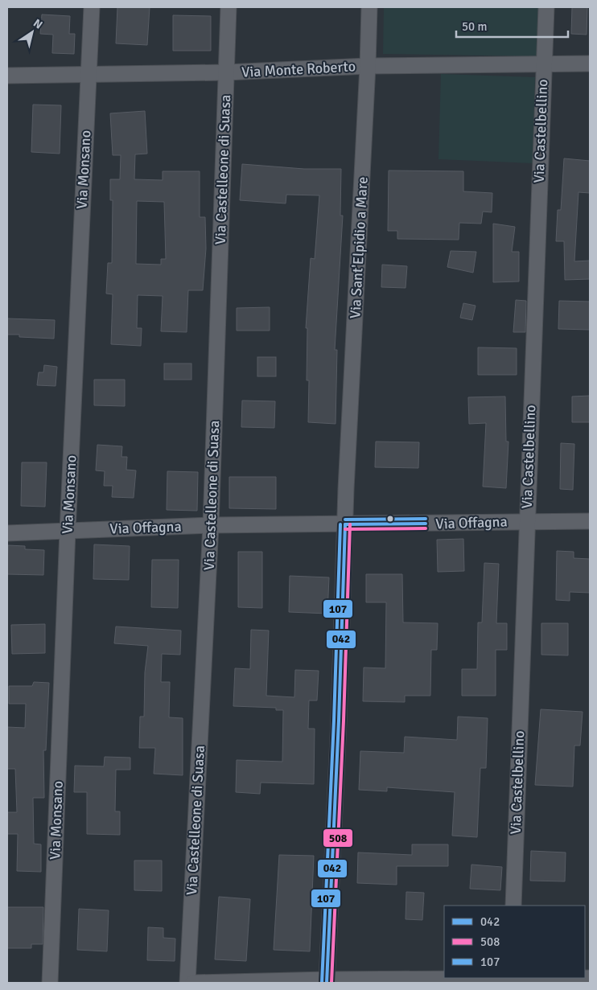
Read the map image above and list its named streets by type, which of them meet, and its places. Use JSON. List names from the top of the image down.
{
  "streets": {
    "street": [
      "Via Monte Roberto",
      "Via Castelbellino",
      "Via Monsano",
      "Via Castelleone di Suasa",
      "Via Sant'Elpidio a Mare",
      "Via Offagna"
    ]
  },
  "crossings": [
    ["Via Monte Roberto", "Via Castelbellino"],
    ["Via Monte Roberto", "Via Monsano"],
    ["Via Monte Roberto", "Via Castelleone di Suasa"],
    ["Via Monte Roberto", "Via Sant'Elpidio a Mare"],
    ["Via Castelbellino", "Via Offagna"],
    ["Via Monsano", "Via Offagna"],
    ["Via Castelleone di Suasa", "Via Offagna"],
    ["Via Sant'Elpidio a Mare", "Via Offagna"]
  ],
  "lines": ["transit line 107", "transit line 042", "transit line 508"],
  "legend": ["042", "508", "107"],
  "scale_bar": "50 m",
  "north": "top right"
}
